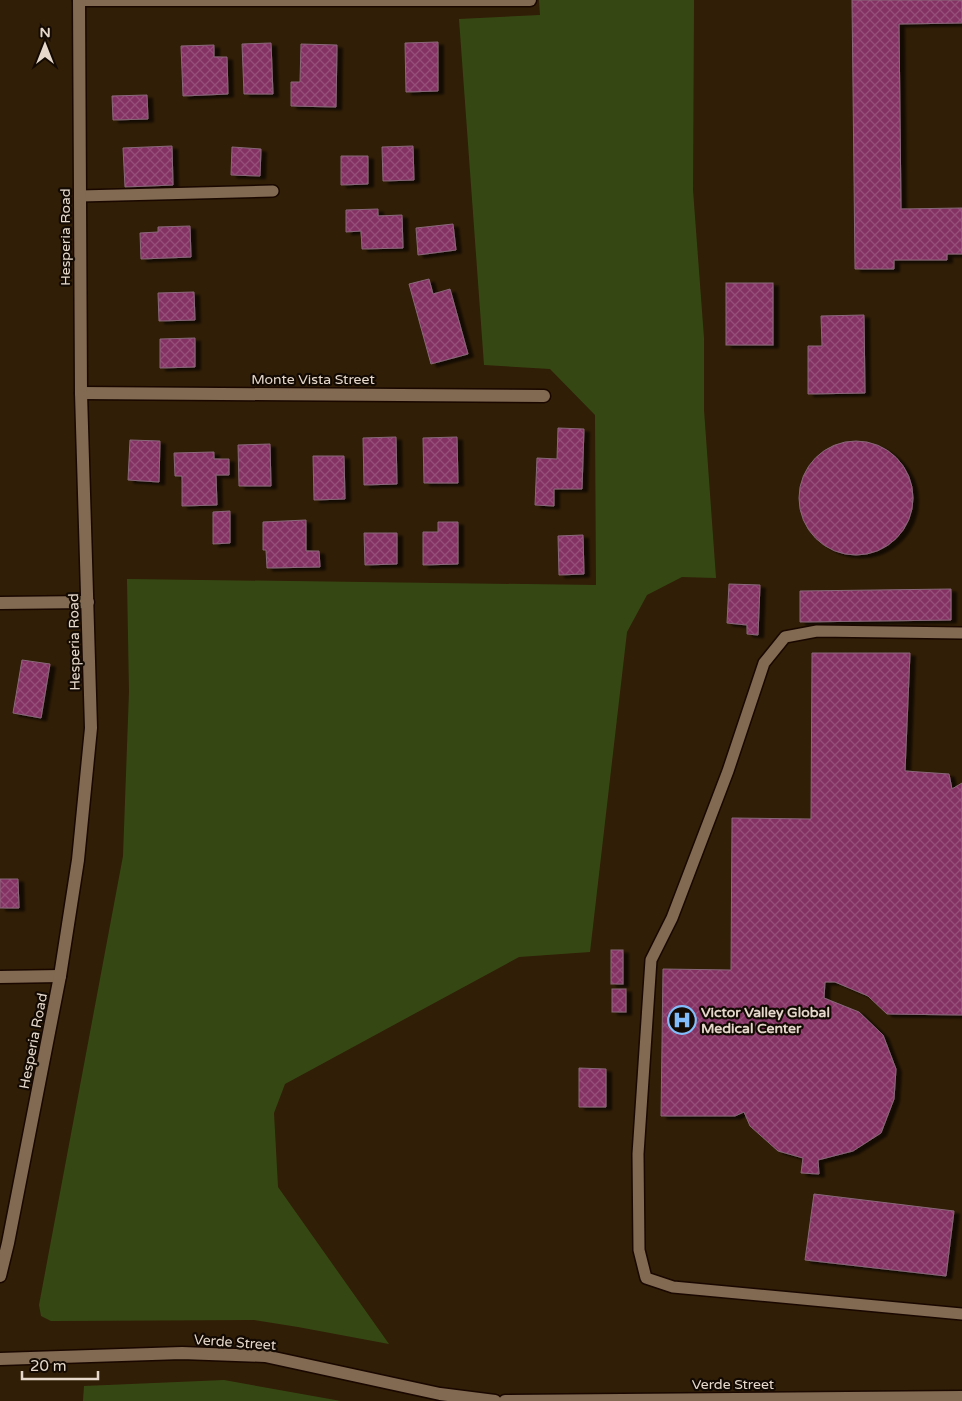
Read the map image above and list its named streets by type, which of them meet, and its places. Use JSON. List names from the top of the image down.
{
  "streets": {
    "street": ["Hesperia Road", "Monte Vista Street", "Verde Street"]
  },
  "crossings": [
    ["Hesperia Road", "Monte Vista Street"]
  ],
  "places": {
    "hospital": ["Victor Valley Global Medical Center"]
  },
  "scale_bar": "20 m",
  "north": "top"
}
